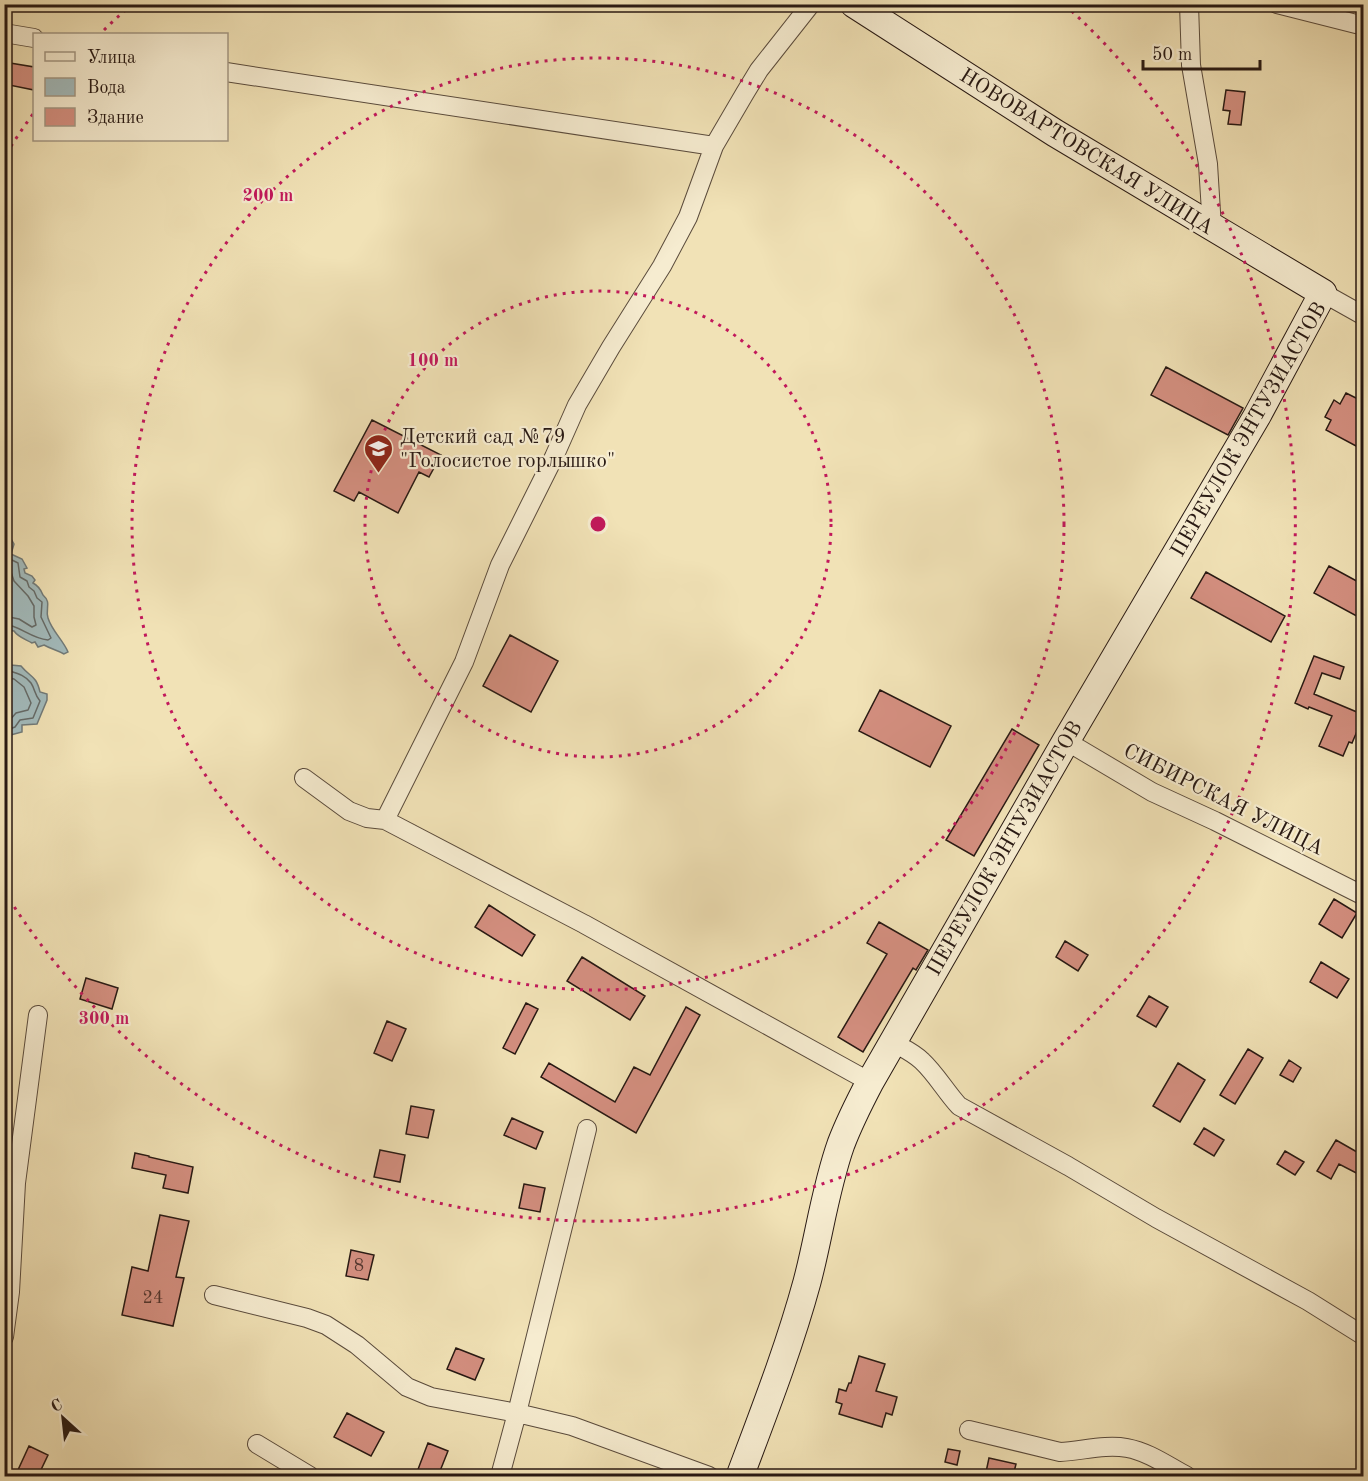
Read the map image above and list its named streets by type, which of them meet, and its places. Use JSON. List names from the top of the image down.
{
  "streets": {
    "main road": ["НОВОВАРТОВСКАЯ УЛИЦА", "ПЕРЕУЛОК ЭНТУЗИАСТОВ"],
    "street": ["СИБИРСКАЯ УЛИЦА"]
  },
  "crossings": [
    ["НОВОВАРТОВСКАЯ УЛИЦА", "ПЕРЕУЛОК ЭНТУЗИАСТОВ"],
    ["ПЕРЕУЛОК ЭНТУЗИАСТОВ", "СИБИРСКАЯ УЛИЦА"]
  ],
  "places": {
    "school or university": ["Детский сад №79 \"Голосистое горлышко\""]
  },
  "house_numbers": ["8", "24"],
  "legend": ["Улица", "Вода", "Здание"],
  "scale_bar": "50 m",
  "north": "top left",
  "rings": ["200 m", "100 m", "300 m"]
}
